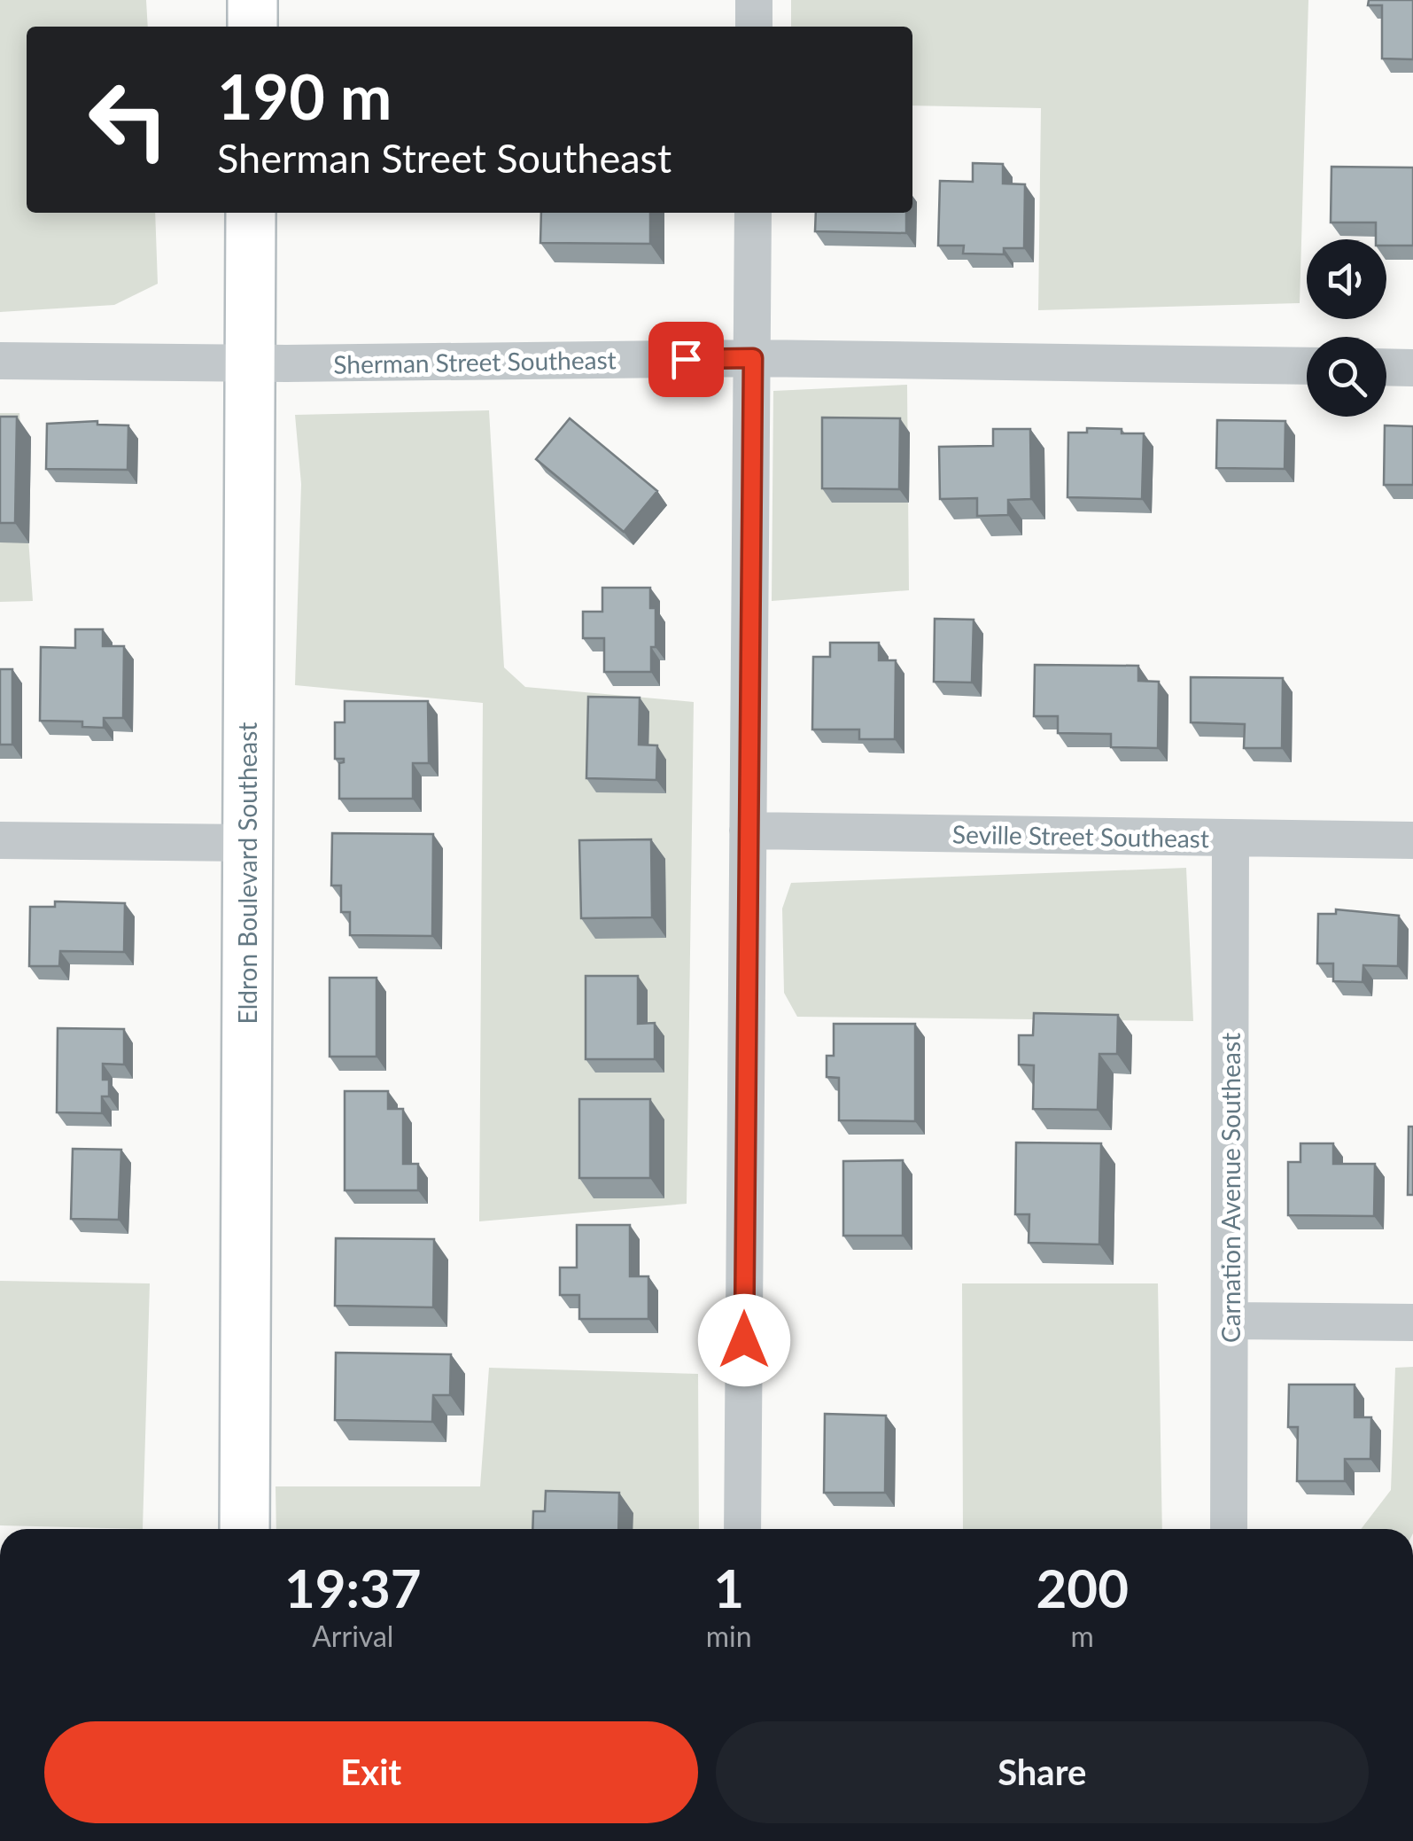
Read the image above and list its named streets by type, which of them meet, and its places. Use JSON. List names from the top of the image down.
{
  "streets": {
    "street": [
      "Sherman Street Southeast",
      "Seville Street Southeast",
      "Eldron Boulevard Southeast",
      "Carnation Avenue Southeast"
    ]
  },
  "crossings": [
    ["Sherman Street Southeast", "Eldron Boulevard Southeast"],
    ["Seville Street Southeast", "Carnation Avenue Southeast"]
  ],
  "page": {
    "turn": ["190 m", "Sherman Street Southeast"],
    "eta": [
      "19:37",
      "Arrival",
      "1",
      "min",
      "200",
      "m"
    ],
    "buttons": ["Exit", "Share"]
  }
}
